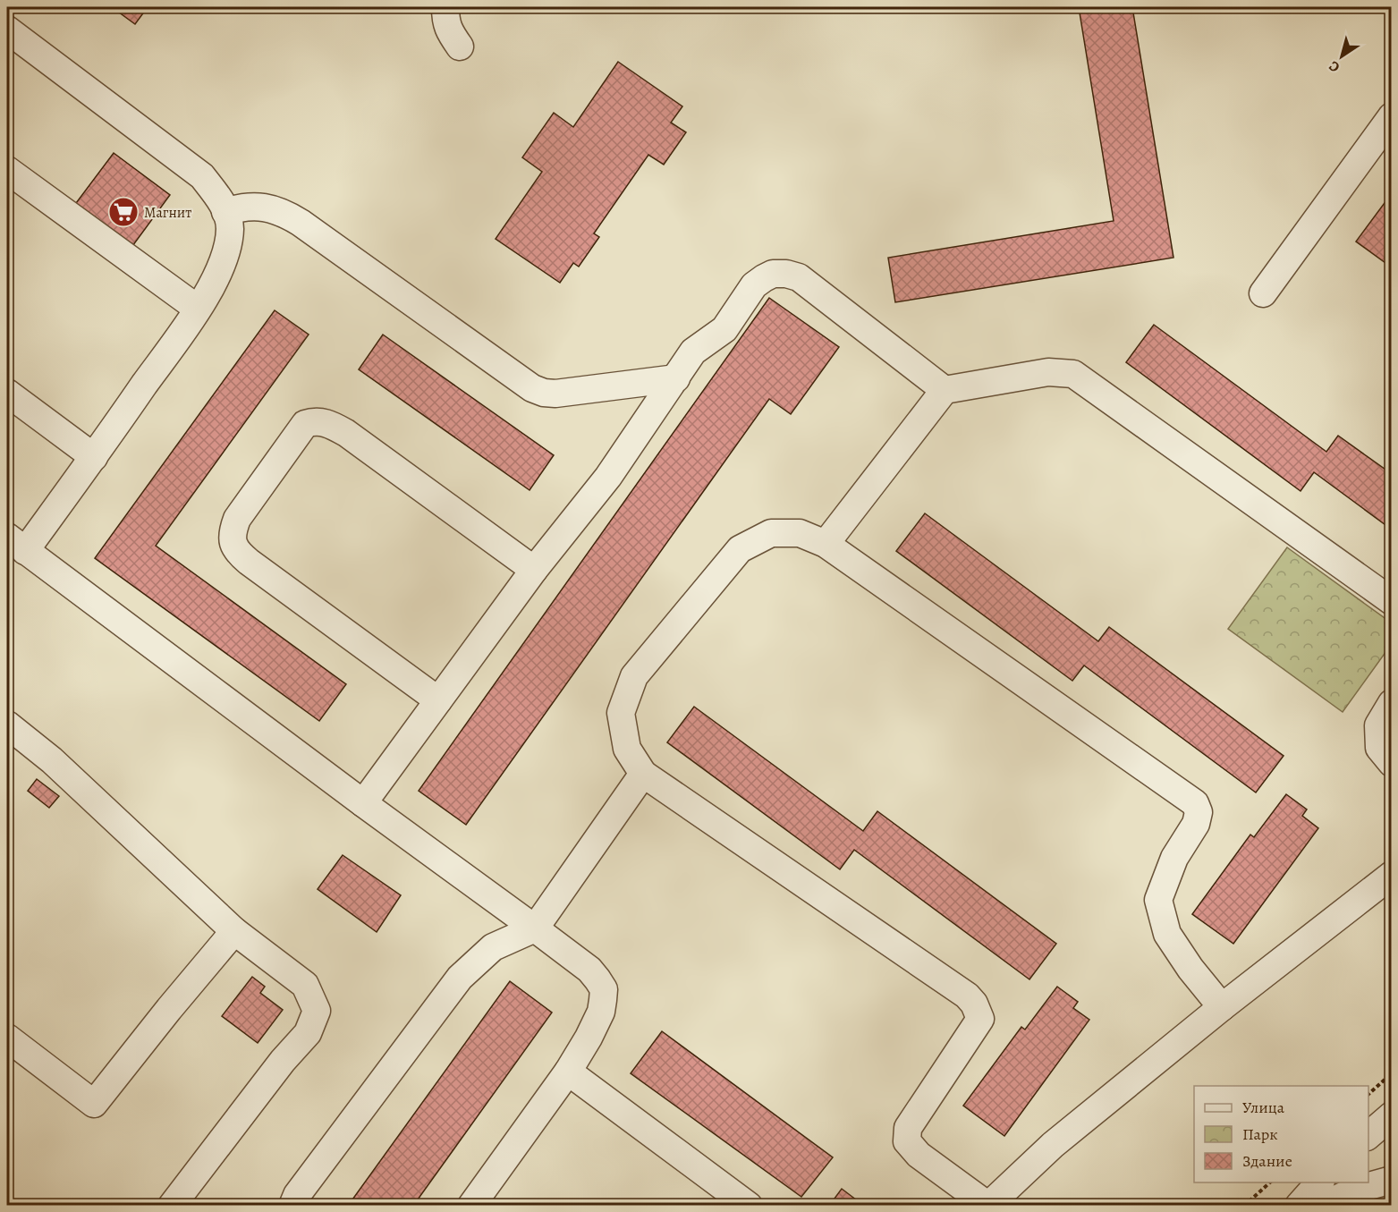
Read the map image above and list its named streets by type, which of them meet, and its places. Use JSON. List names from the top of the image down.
{
  "places": {
    "supermarket": ["Магнит"]
  },
  "legend": ["Улица", "Парк", "Здание"],
  "north": "bottom left"
}
